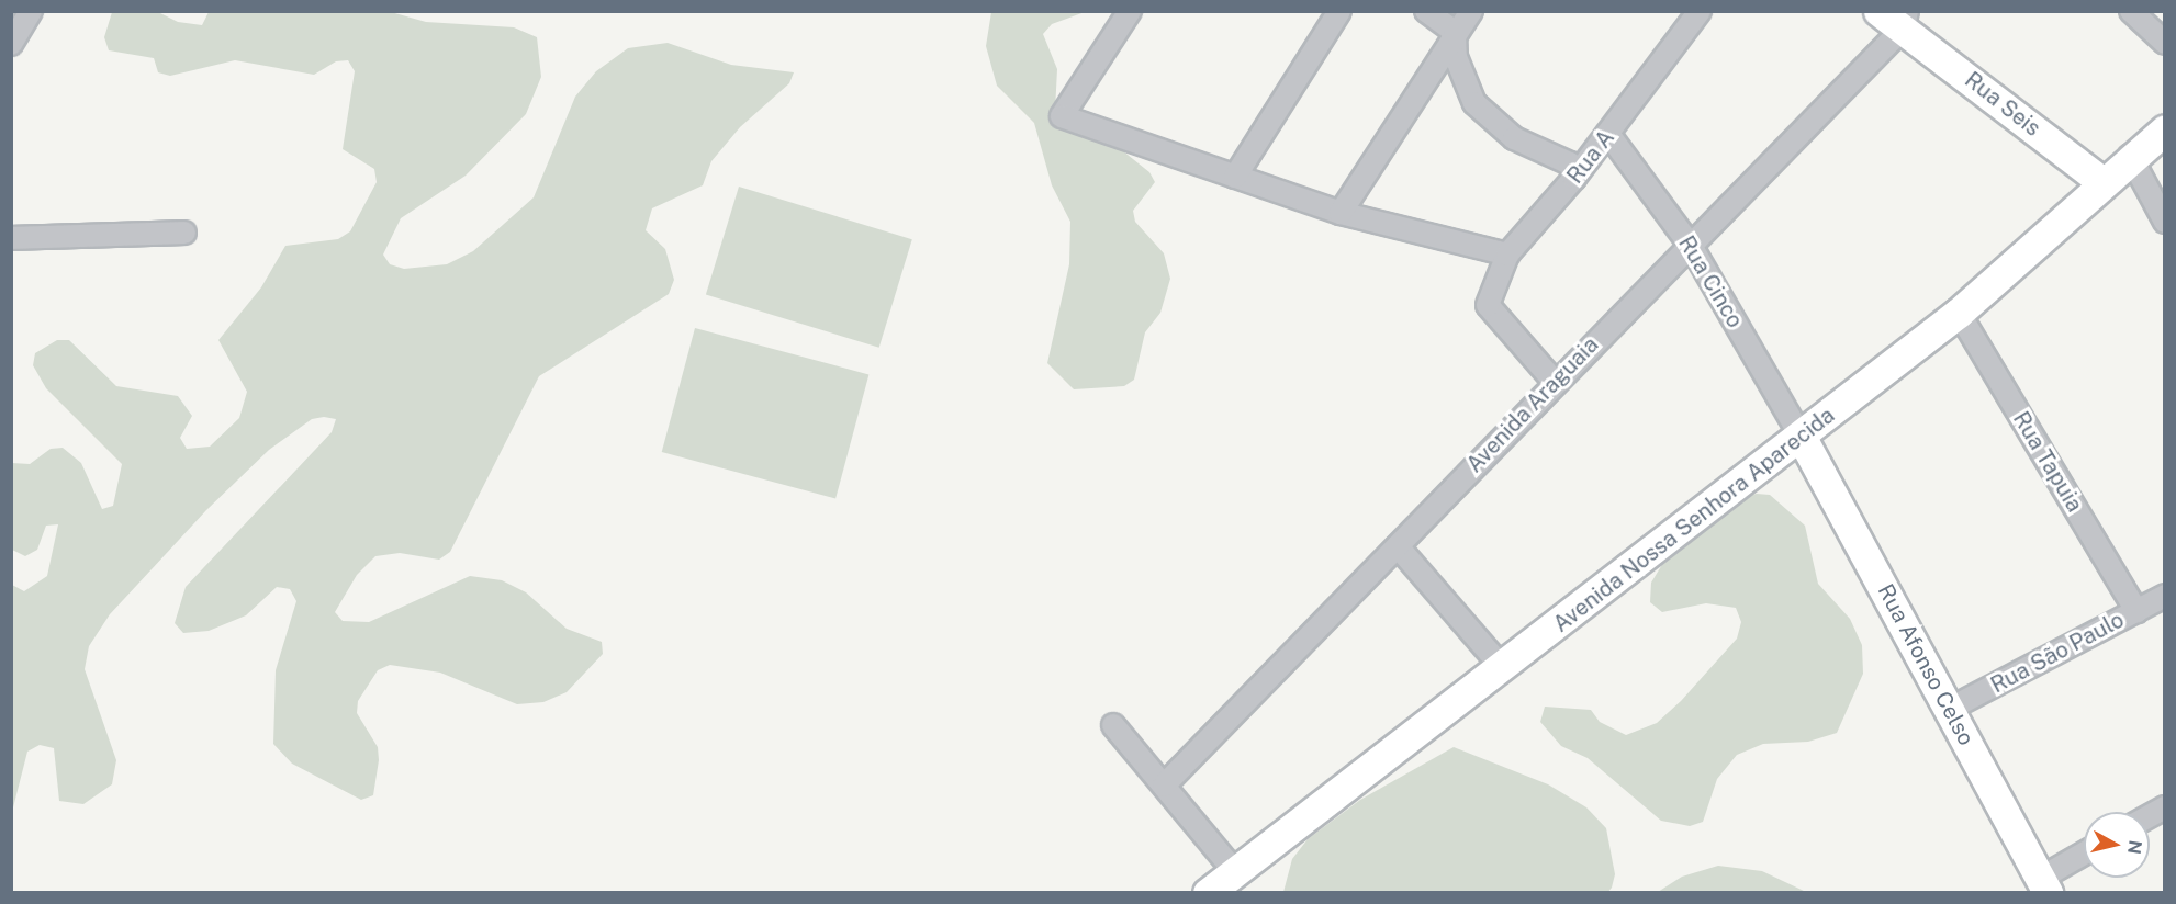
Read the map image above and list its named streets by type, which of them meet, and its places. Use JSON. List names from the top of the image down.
{
  "streets": {
    "street": [
      "Rua Seis",
      "Rua A",
      "Rua Cinco",
      "Avenida Araguaia",
      "Rua Tapuia",
      "Avenida Nossa Senhora Aparecida",
      "Rua São Paulo",
      "Rua Afonso Celso"
    ]
  },
  "crossings": [
    ["Rua Seis", "Avenida Araguaia"],
    ["Rua Seis", "Avenida Nossa Senhora Aparecida"],
    ["Rua A", "Rua Cinco"],
    ["Rua A", "Avenida Araguaia"],
    ["Rua Cinco", "Avenida Araguaia"],
    ["Rua Cinco", "Avenida Nossa Senhora Aparecida"],
    ["Rua Cinco", "Rua Afonso Celso"],
    ["Rua Tapuia", "Avenida Nossa Senhora Aparecida"],
    ["Rua Tapuia", "Rua São Paulo"],
    ["Avenida Nossa Senhora Aparecida", "Rua Afonso Celso"],
    ["Rua São Paulo", "Rua Afonso Celso"]
  ],
  "north": "right"
}
